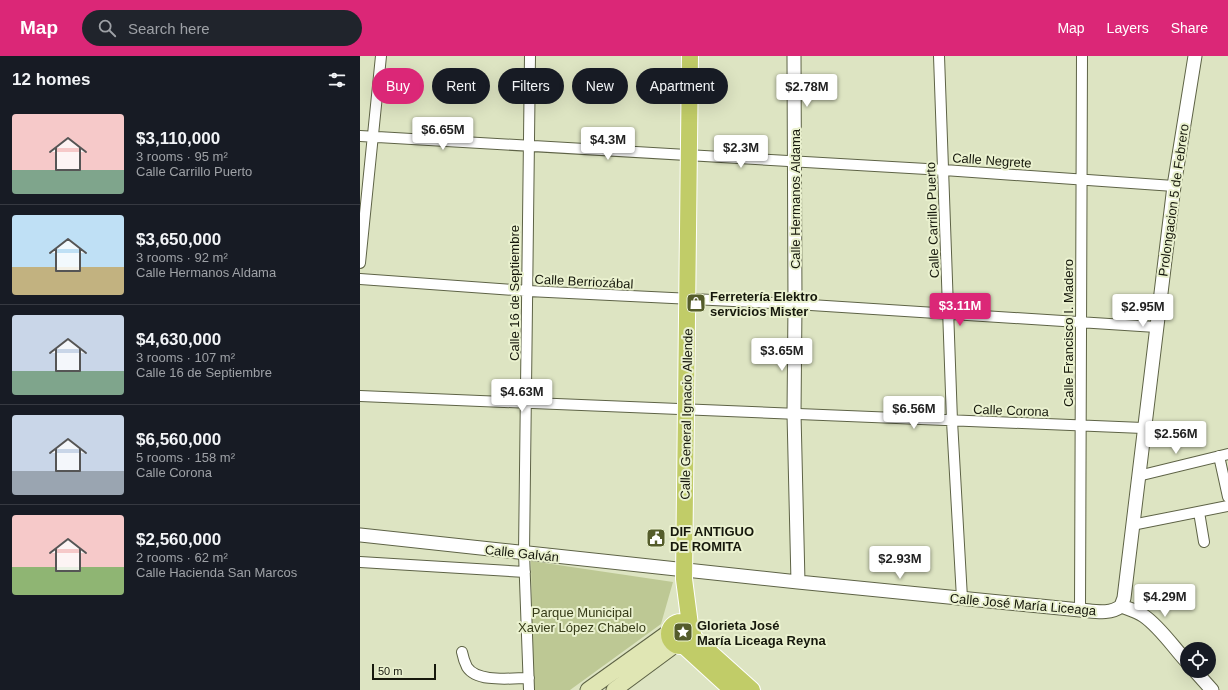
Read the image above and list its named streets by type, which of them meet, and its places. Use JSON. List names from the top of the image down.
{
  "streets": {
    "main road": ["Calle General Ignacio Allende"],
    "street": [
      "Calle Negrete",
      "Calle Hermanos Aldama",
      "Prolongacion 5 de Febrero",
      "Calle Carrillo Puerto",
      "Calle Berriozábal",
      "Calle 16 de Septiembre",
      "Calle Francisco I. Madero",
      "Calle Corona",
      "Calle Galván",
      "Calle José María Liceaga"
    ]
  },
  "crossings": [
    ["Calle Negrete", "Calle Hermanos Aldama"],
    ["Calle Negrete", "Prolongacion 5 de Febrero"],
    ["Calle Negrete", "Calle Carrillo Puerto"],
    ["Calle Negrete", "Calle 16 de Septiembre"],
    ["Calle Negrete", "Calle Francisco I. Madero"],
    ["Calle Negrete", "Calle General Ignacio Allende"],
    ["Calle Hermanos Aldama", "Calle Berriozábal"],
    ["Calle Hermanos Aldama", "Calle Corona"],
    ["Calle Hermanos Aldama", "Calle José María Liceaga"],
    ["Prolongacion 5 de Febrero", "Calle Berriozábal"],
    ["Prolongacion 5 de Febrero", "Calle Corona"],
    ["Prolongacion 5 de Febrero", "Calle José María Liceaga"],
    ["Calle Carrillo Puerto", "Calle Berriozábal"],
    ["Calle Carrillo Puerto", "Calle Corona"],
    ["Calle Carrillo Puerto", "Calle José María Liceaga"],
    ["Calle Berriozábal", "Calle 16 de Septiembre"],
    ["Calle Berriozábal", "Calle Francisco I. Madero"],
    ["Calle Berriozábal", "Calle General Ignacio Allende"],
    ["Calle 16 de Septiembre", "Calle Corona"],
    ["Calle 16 de Septiembre", "Calle Galván"],
    ["Calle Francisco I. Madero", "Calle Corona"],
    ["Calle Francisco I. Madero", "Calle José María Liceaga"],
    ["Calle Corona", "Calle General Ignacio Allende"],
    ["Calle General Ignacio Allende", "Calle Galván"],
    ["Calle General Ignacio Allende", "Calle José María Liceaga"],
    ["Calle Galván", "Calle José María Liceaga"]
  ],
  "parks": ["Parque Municipal Xavier López Chabelo"],
  "places": {
    "shop": ["Ferretería Elektro servicios Mister"],
    "public building": ["DIF ANTIGUO DE ROMITA"],
    "place": ["Glorieta José María Liceaga Reyna"]
  },
  "scale_bar": "50 m",
  "page": {
    "header": "Map",
    "search": "Search here",
    "nav": ["Map", "Layers", "Share"],
    "heading": "12 homes",
    "chip": [
      "Buy",
      "Rent",
      "Filters",
      "New",
      "Apartment"
    ],
    "price": [
      "$2.78M",
      "$6.65M",
      "$4.3M",
      "$2.3M",
      "$3.11M",
      "$2.95M",
      "$3.65M",
      "$4.63M",
      "$6.56M",
      "$2.56M",
      "$2.93M",
      "$4.29M"
    ],
    "list": [
      {
        "name": "$3,110,000",
        "note": "3 rooms · 95 m² · Calle Carrillo Puerto"
      },
      {
        "name": "$3,650,000",
        "note": "3 rooms · 92 m² · Calle Hermanos Aldama"
      },
      {
        "name": "$4,630,000",
        "note": "3 rooms · 107 m² · Calle 16 de Septiembre"
      },
      {
        "name": "$6,560,000",
        "note": "5 rooms · 158 m² · Calle Corona"
      },
      {
        "name": "$2,560,000",
        "note": "2 rooms · 62 m² · Calle Hacienda San Marcos"
      }
    ],
    "scale": "50 m"
  }
}
